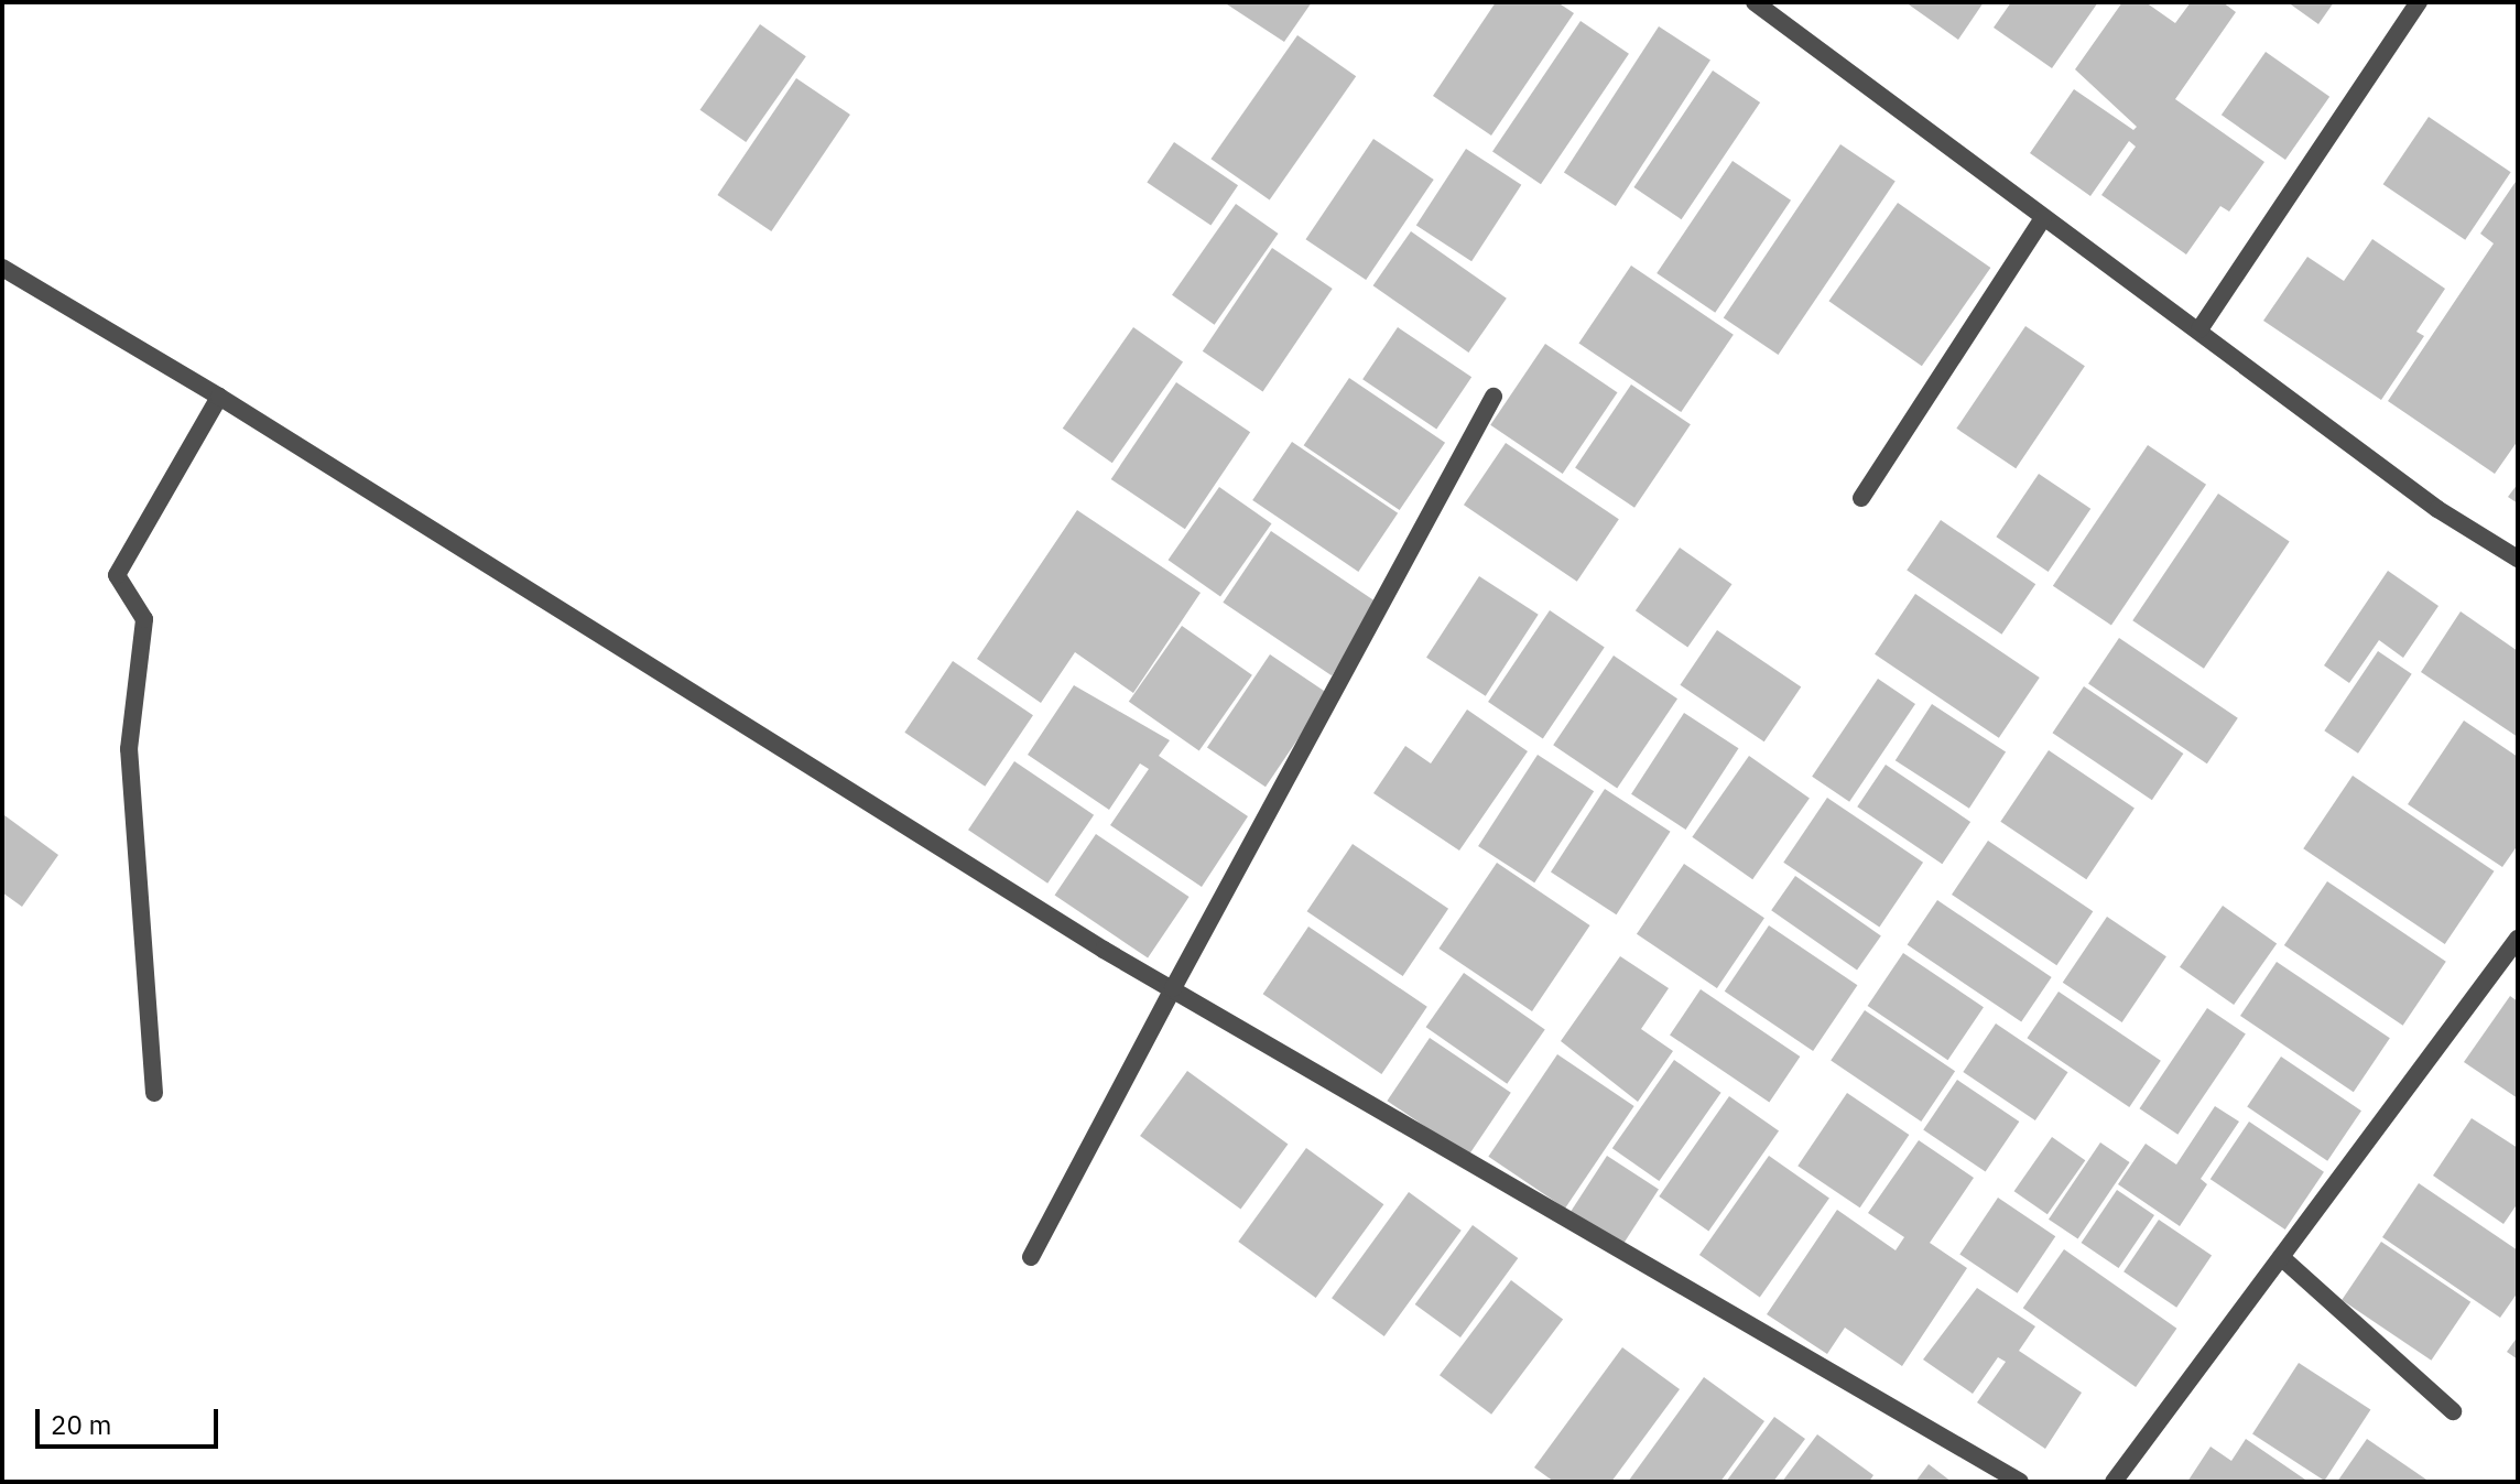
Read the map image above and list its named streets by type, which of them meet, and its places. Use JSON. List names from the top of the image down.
{
  "scale_bar": "20 m"
}
